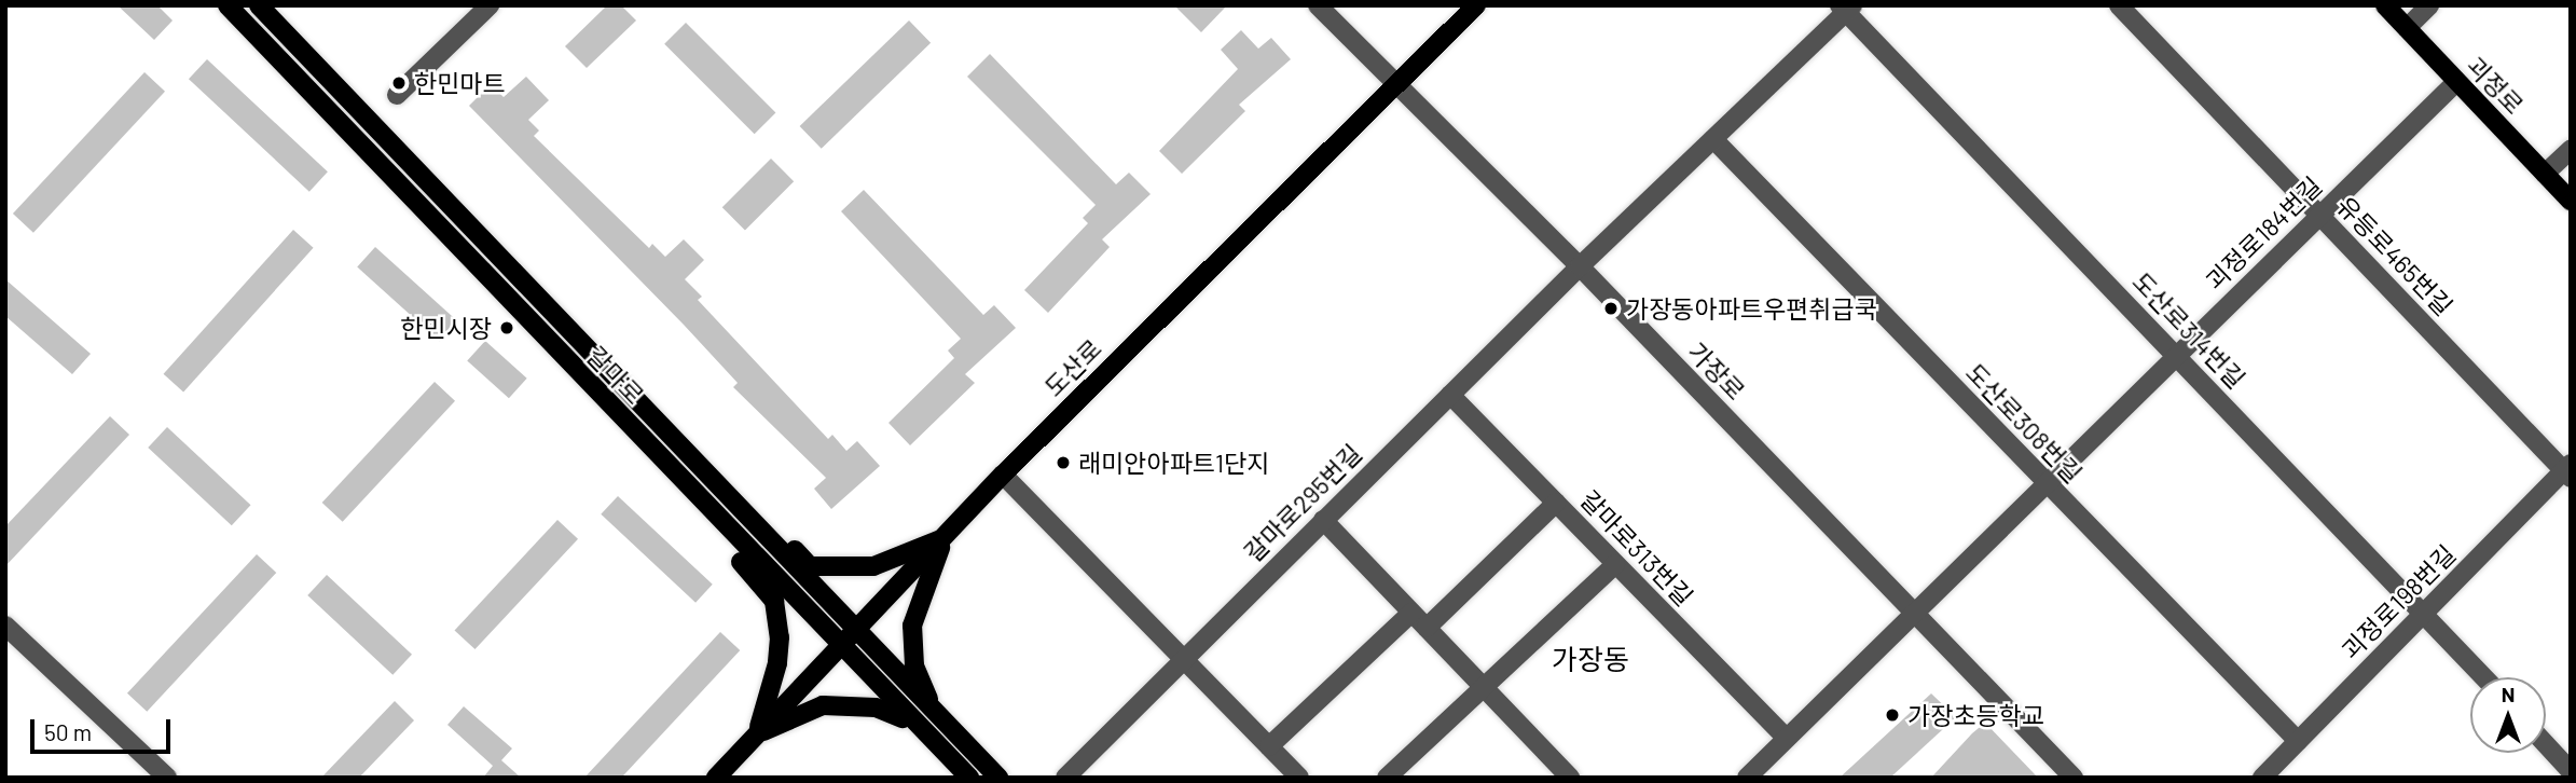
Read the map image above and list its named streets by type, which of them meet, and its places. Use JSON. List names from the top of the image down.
{
  "streets": {
    "main road": ["괴정로", "도산로", "갈마로"],
    "street": [
      "괴정로184번길",
      "유등로465번길",
      "도산로314번길",
      "가장로",
      "도산로308번길",
      "갈마로295번길",
      "갈마로313번길",
      "괴정로198번길"
    ]
  },
  "crossings": [
    ["괴정로", "괴정로184번길"],
    ["괴정로184번길", "유등로465번길"],
    ["괴정로184번길", "도산로314번길"],
    ["괴정로184번길", "가장로"],
    ["괴정로184번길", "도산로308번길"],
    ["유등로465번길", "괴정로198번길"],
    ["도산로314번길", "갈마로295번길"],
    ["도산로314번길", "괴정로198번길"],
    ["도산로", "가장로"],
    ["도산로", "갈마로"],
    ["가장로", "갈마로295번길"],
    ["도산로308번길", "갈마로295번길"],
    ["도산로308번길", "괴정로198번길"],
    ["갈마로295번길", "갈마로313번길"]
  ],
  "districts": ["가장동"],
  "places": [
    "한민마트",
    "가장동아파트우편취급국",
    "한민시장",
    "래미안아파트1단지",
    "가장초등학교"
  ],
  "scale_bar": "50 m",
  "north": "top"
}
